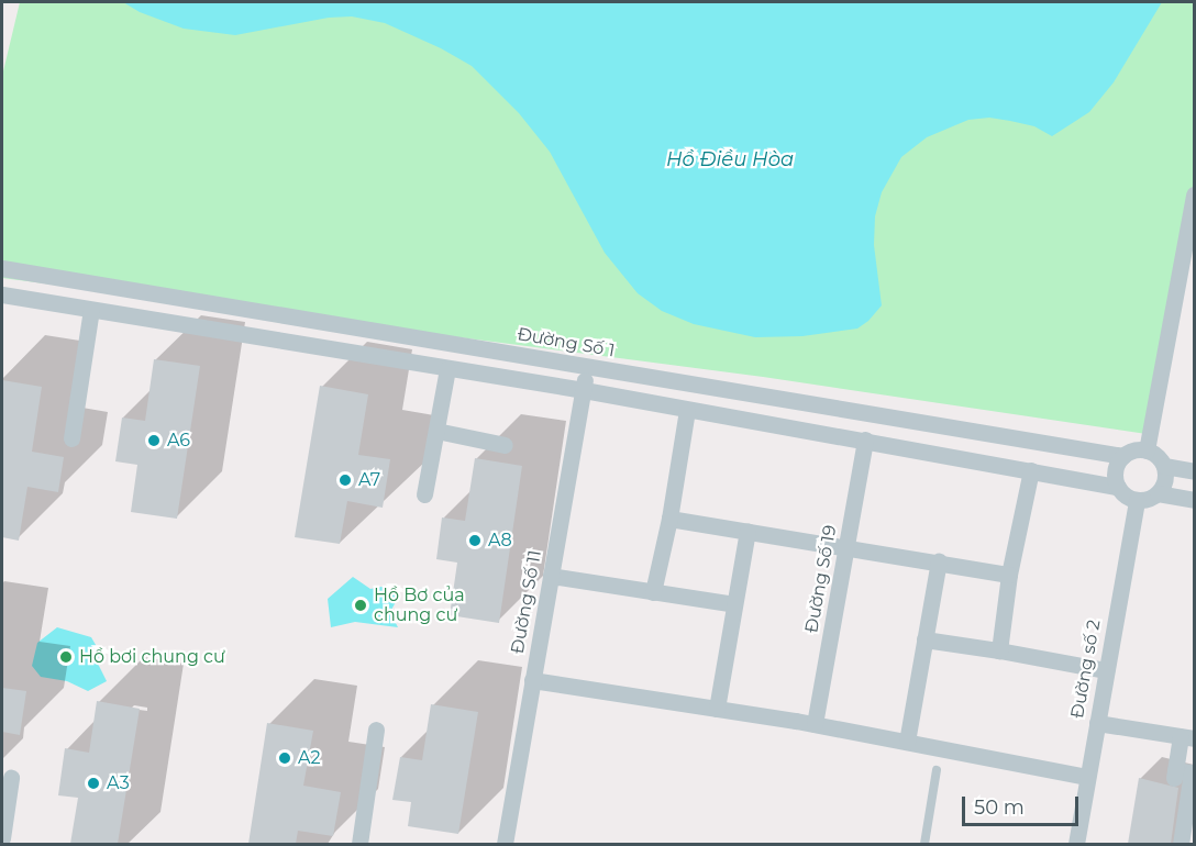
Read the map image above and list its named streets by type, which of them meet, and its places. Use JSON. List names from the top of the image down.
{
  "streets": {
    "street": [
      "Đường Số 1",
      "Đường Số 19",
      "Đường Số 11",
      "Đường số 2"
    ]
  },
  "crossings": [
    ["Đường Số 1", "Đường Số 11"],
    ["Đường Số 1", "Đường số 2"]
  ],
  "water": ["Hồ Điều Hòa"],
  "places": [
    "A6",
    "A7",
    "A8",
    "Hồ Bơ của chung cư",
    "Hồ bơi chung cư",
    "A2",
    "A3"
  ],
  "scale_bar": "50 m"
}
